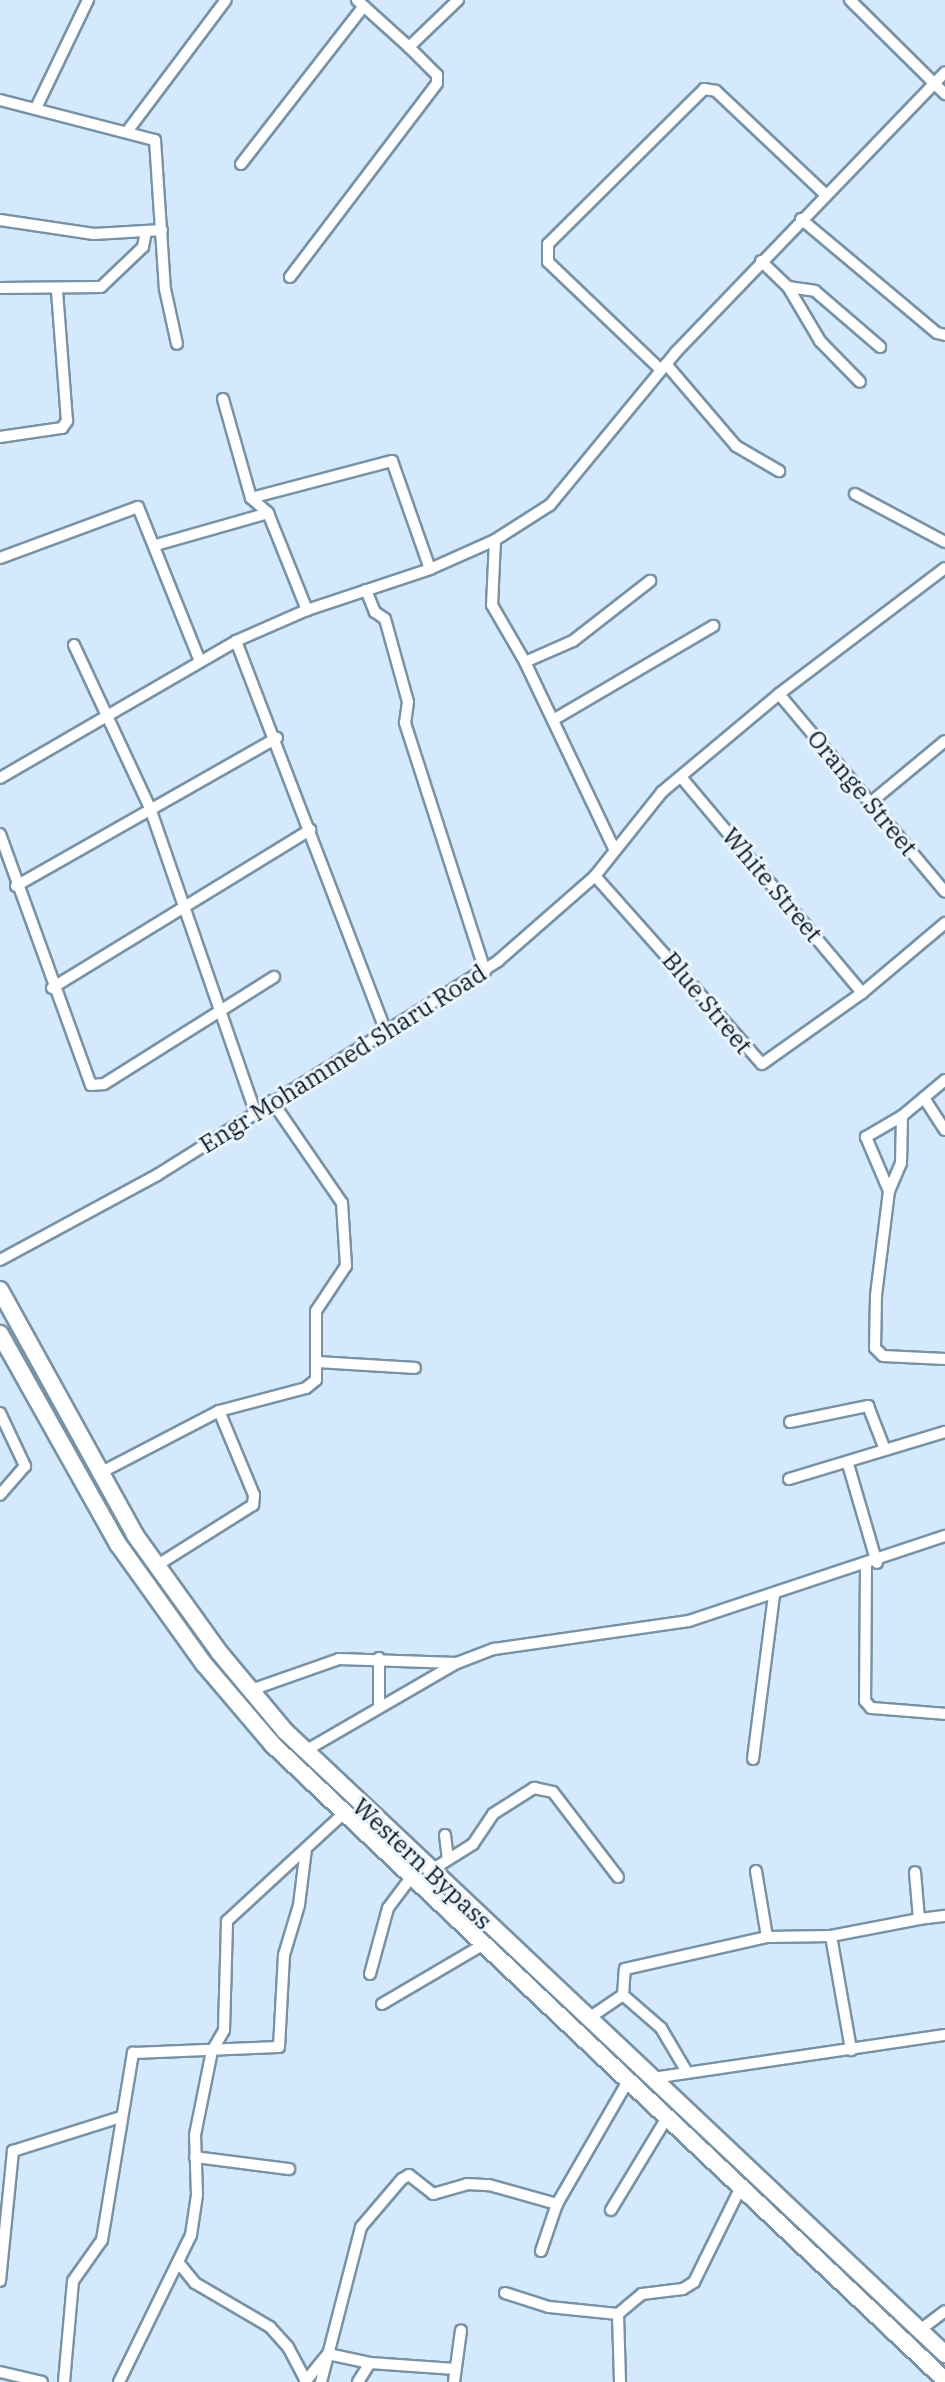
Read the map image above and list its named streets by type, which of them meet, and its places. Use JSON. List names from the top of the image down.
{
  "streets": {
    "main road": ["Western Bypass"],
    "street": [
      "Orange Street",
      "White Street",
      "Blue Street",
      "Engr Mohammed Sharu Road"
    ]
  },
  "crossings": [
    ["Orange Street", "Engr Mohammed Sharu Road"],
    ["White Street", "Blue Street"],
    ["White Street", "Engr Mohammed Sharu Road"],
    ["Blue Street", "Engr Mohammed Sharu Road"]
  ]
}
